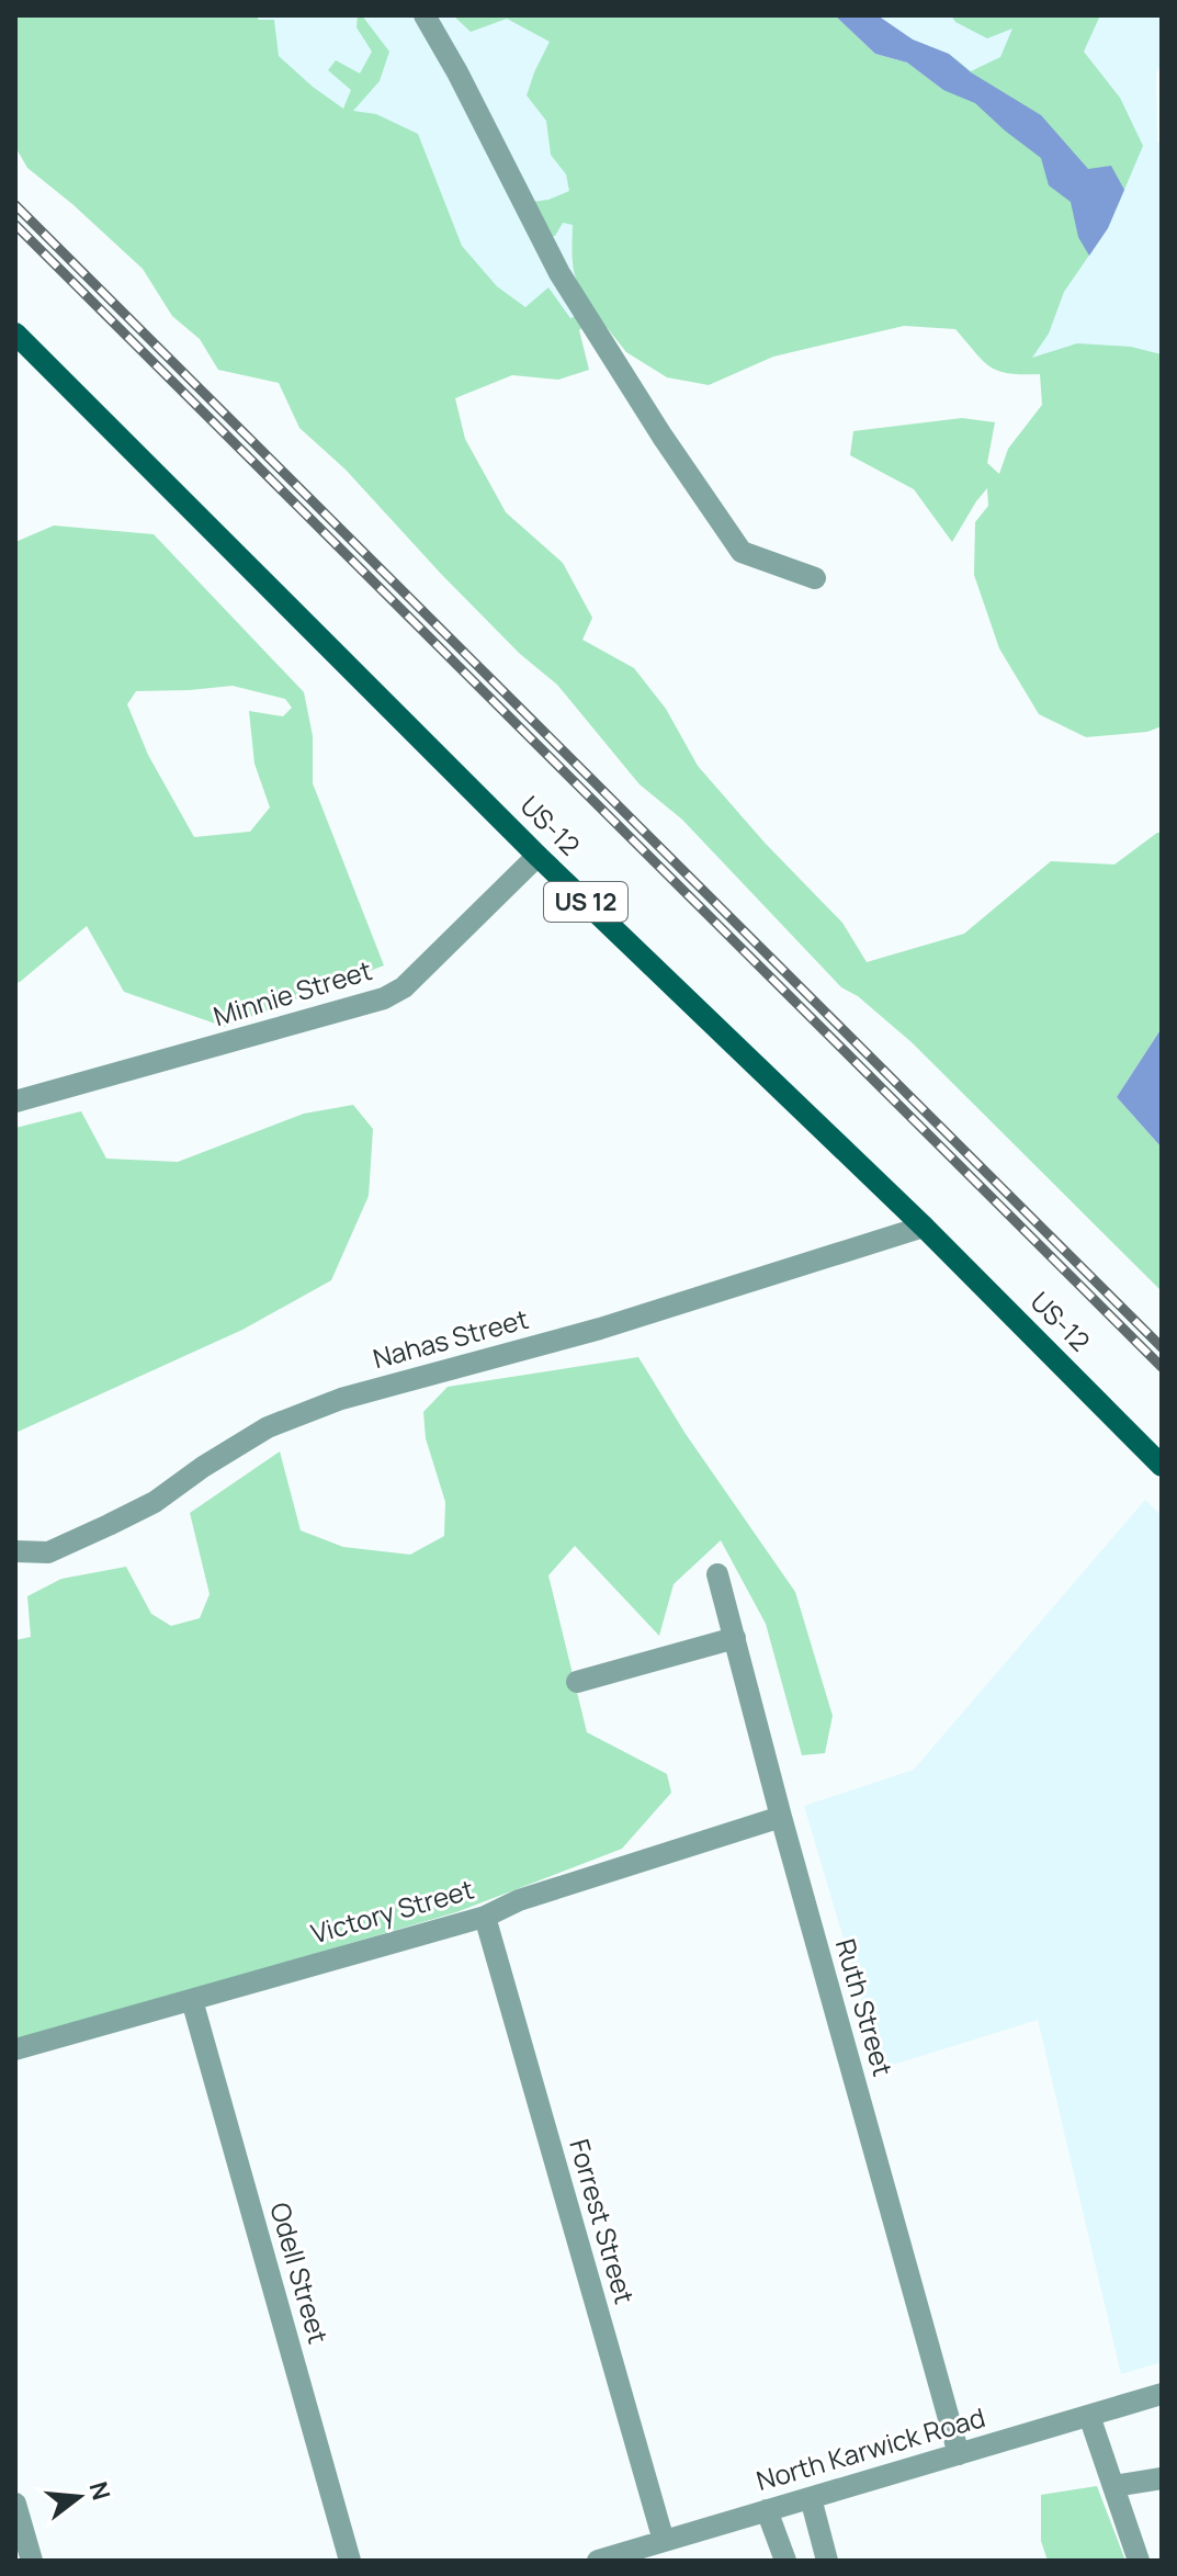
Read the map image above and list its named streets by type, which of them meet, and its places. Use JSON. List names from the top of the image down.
{
  "streets": {
    "main road": ["US-12", "US 12"],
    "street": [
      "Minnie Street",
      "Nahas Street",
      "Victory Street",
      "Ruth Street",
      "Forrest Street",
      "Odell Street",
      "North Karwick Road"
    ]
  },
  "crossings": [
    ["US-12", "Minnie Street"],
    ["US-12", "Nahas Street"],
    ["Victory Street", "Ruth Street"],
    ["Victory Street", "Forrest Street"],
    ["Victory Street", "Odell Street"],
    ["Ruth Street", "North Karwick Road"],
    ["Forrest Street", "North Karwick Road"]
  ],
  "north": "right"
}
